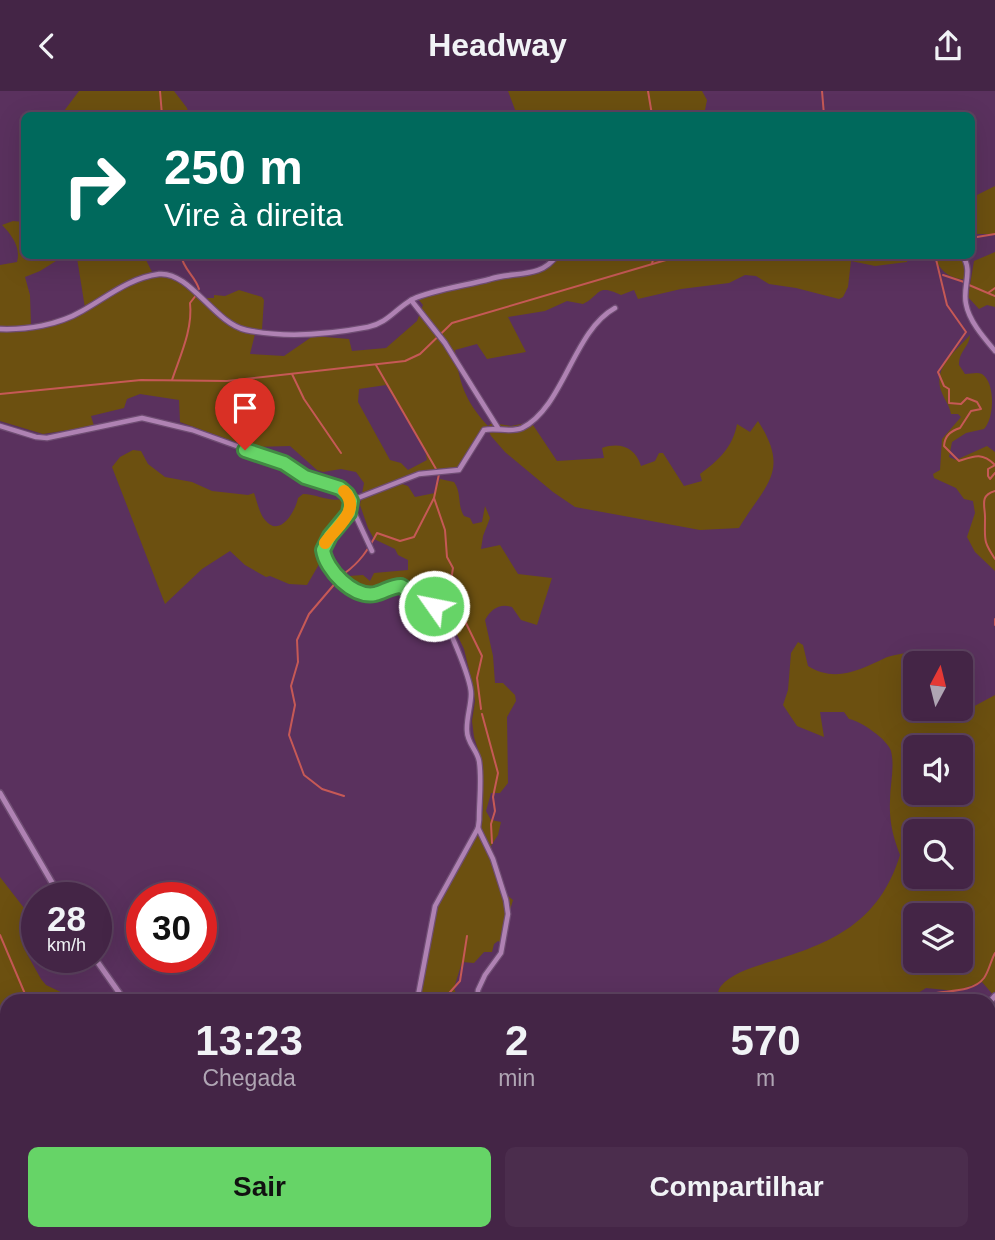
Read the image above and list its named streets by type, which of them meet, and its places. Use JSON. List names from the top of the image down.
{
  "north": "top",
  "page": {
    "header": "Headway",
    "turn": ["250 m", "Vire à direita"],
    "speed": "28 km/h",
    "limit": "30",
    "eta": [
      "13:23",
      "Chegada",
      "2",
      "min",
      "570",
      "m"
    ],
    "buttons": ["Sair", "Compartilhar"]
  }
}
